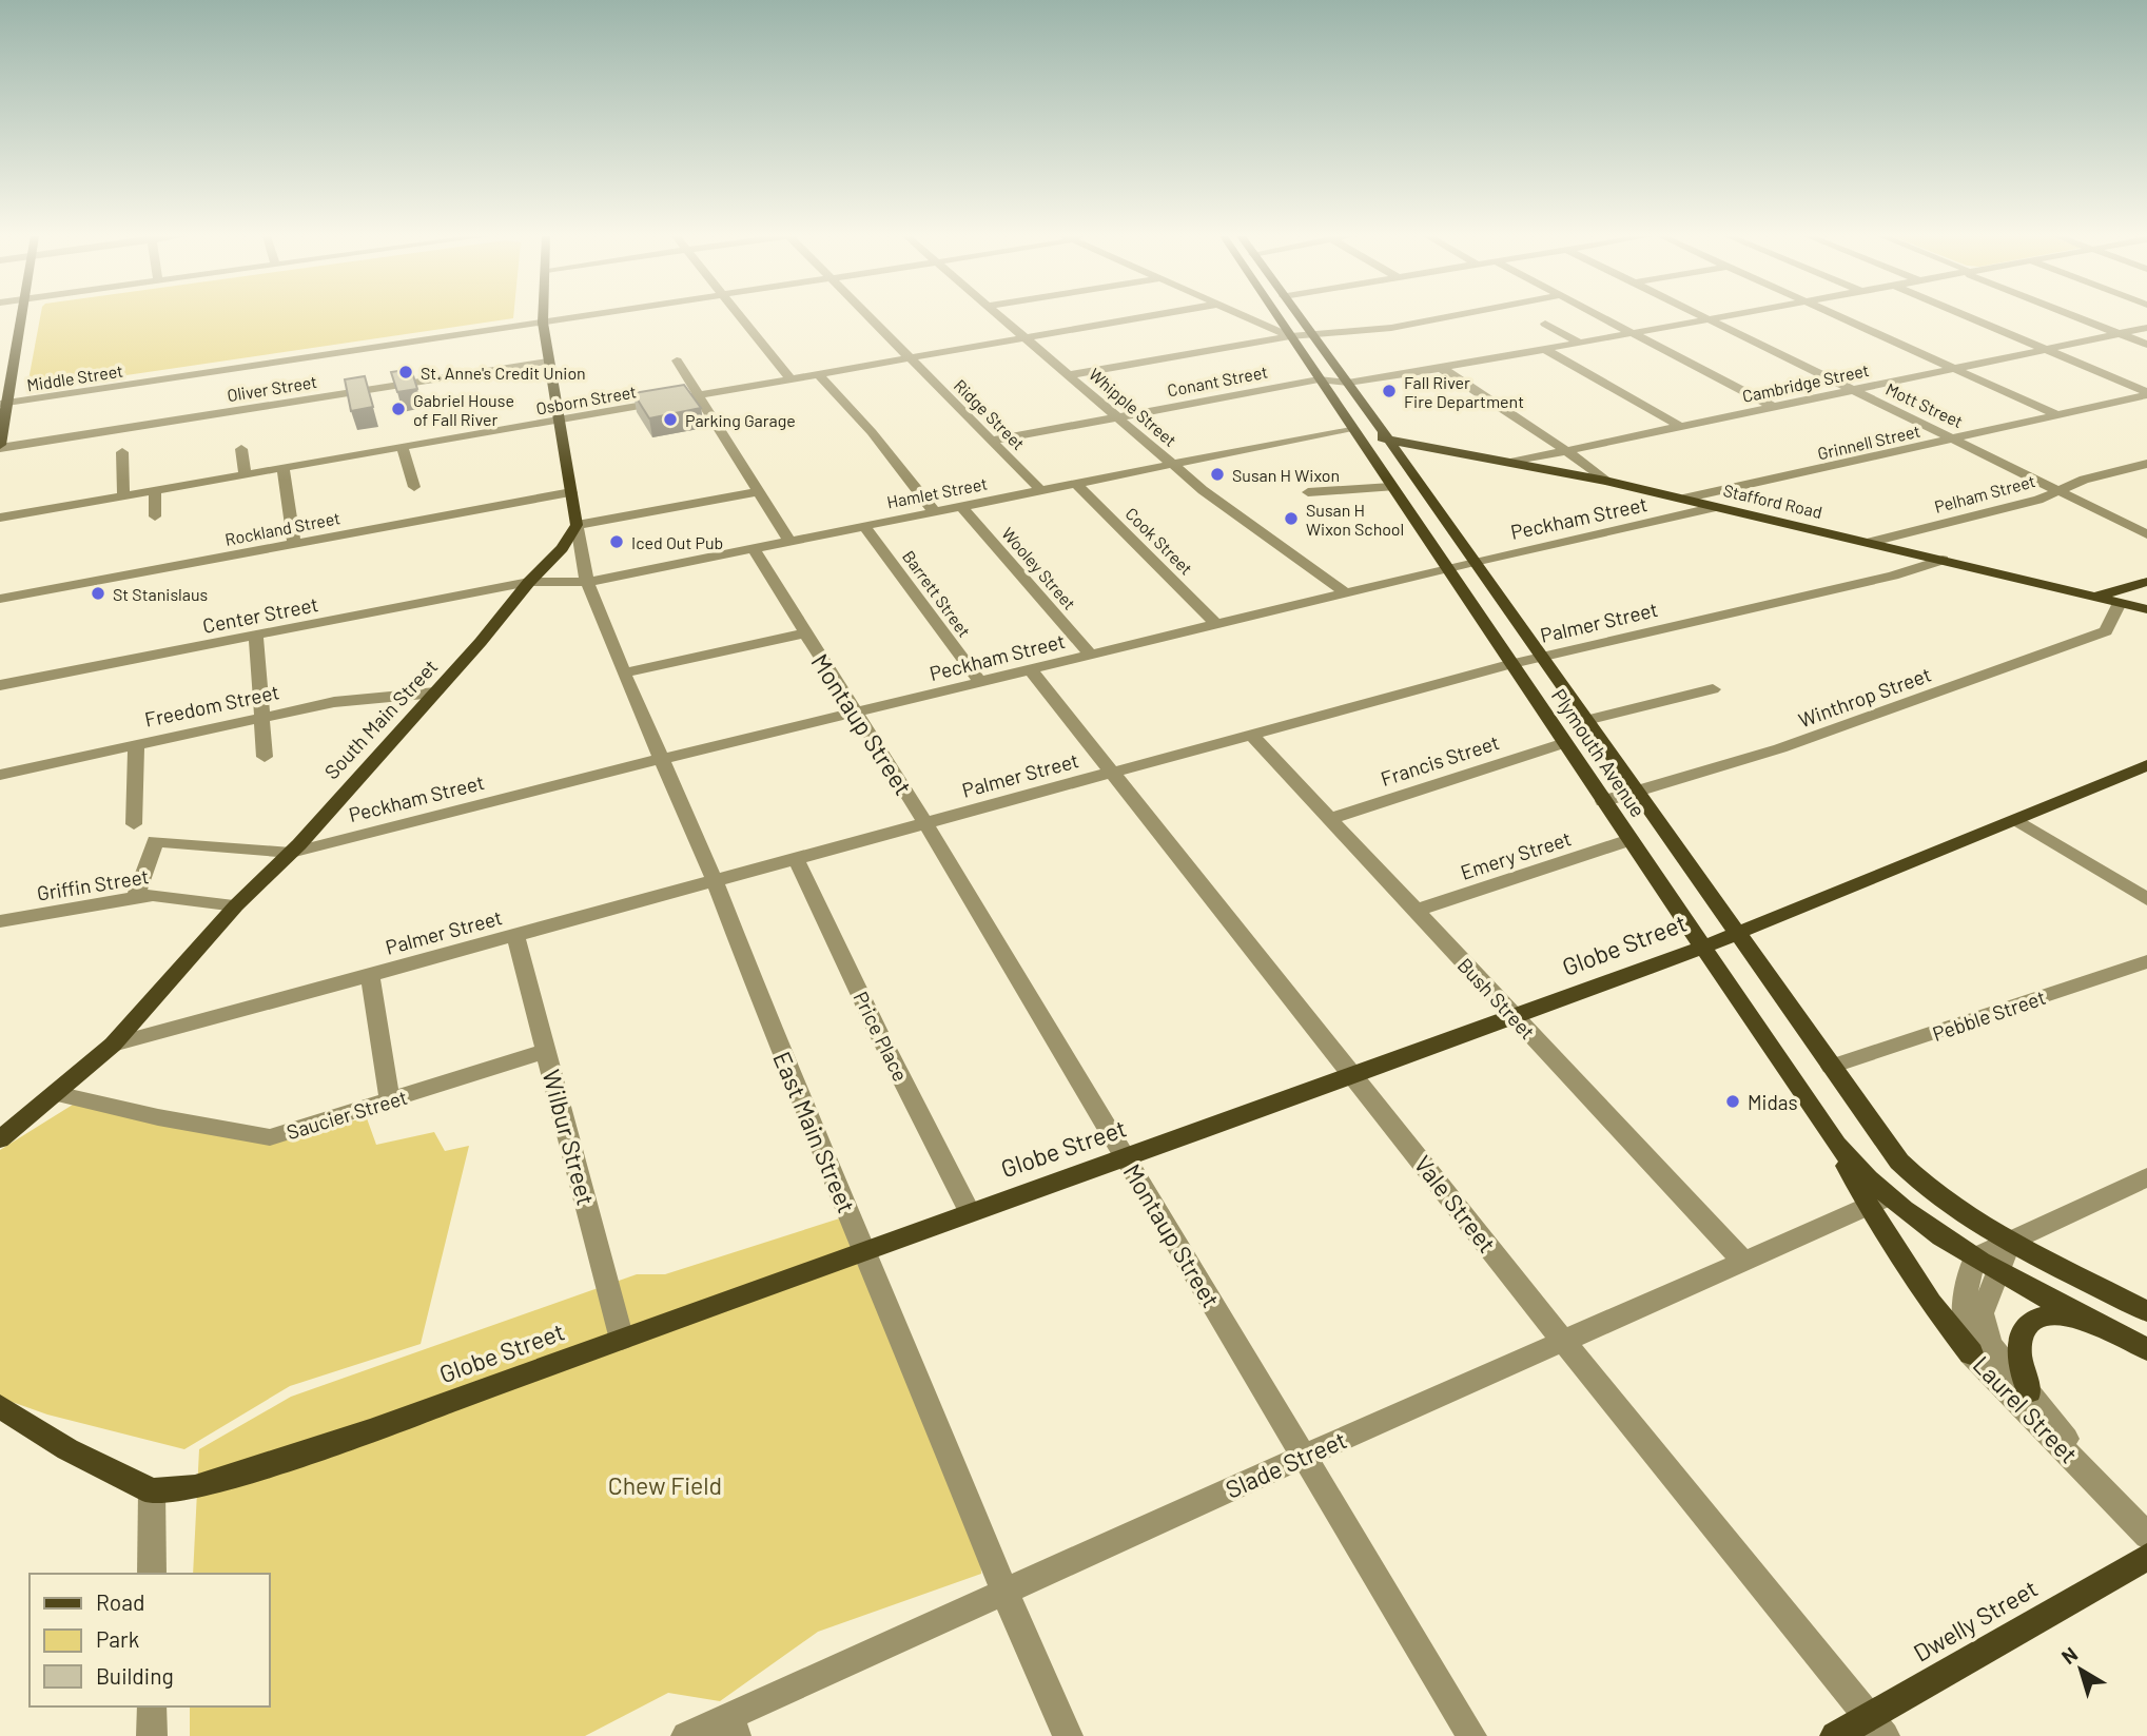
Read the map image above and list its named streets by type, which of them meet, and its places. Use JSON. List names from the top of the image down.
{
  "streets": {
    "main road": [
      "Stafford Road",
      "South Main Street",
      "Plymouth Avenue",
      "Globe Street",
      "Dwelly Street"
    ],
    "street": [
      "Middle Street",
      "Conant Street",
      "Cambridge Street",
      "Oliver Street",
      "Osborn Street",
      "Mott Street",
      "Whipple Street",
      "Ridge Street",
      "Grinnell Street",
      "Hamlet Street",
      "Pelham Street",
      "Peckham Street",
      "Rockland Street",
      "Cook Street",
      "Wooley Street",
      "Barrett Street",
      "Center Street",
      "Palmer Street",
      "Winthrop Street",
      "Freedom Street",
      "Montaup Street",
      "Francis Street",
      "Emery Street",
      "Griffin Street",
      "Bush Street",
      "Pebble Street",
      "Price Place",
      "Saucier Street",
      "East Main Street",
      "Wilbur Street",
      "Vale Street",
      "Laurel Street",
      "Slade Street"
    ]
  },
  "crossings": [
    ["Conant Street", "Mott Street"],
    ["Conant Street", "Whipple Street"],
    ["Conant Street", "Ridge Street"],
    ["Conant Street", "Plymouth Avenue"],
    ["Cambridge Street", "Mott Street"],
    ["Cambridge Street", "Stafford Road"],
    ["Osborn Street", "Whipple Street"],
    ["Osborn Street", "Ridge Street"],
    ["Mott Street", "Grinnell Street"],
    ["Mott Street", "Pelham Street"],
    ["Whipple Street", "Hamlet Street"],
    ["Whipple Street", "Peckham Street"],
    ["Ridge Street", "Hamlet Street"],
    ["Grinnell Street", "Stafford Road"],
    ["Hamlet Street", "Cook Street"],
    ["Hamlet Street", "Wooley Street"],
    ["Hamlet Street", "Barrett Street"],
    ["Hamlet Street", "Center Street"],
    ["Hamlet Street", "South Main Street"],
    ["Hamlet Street", "Montaup Street"],
    ["Hamlet Street", "Plymouth Avenue"],
    ["Hamlet Street", "East Main Street"],
    ["Pelham Street", "Stafford Road"],
    ["Stafford Road", "Peckham Street"],
    ["Stafford Road", "Palmer Street"],
    ["Stafford Road", "Winthrop Street"],
    ["Stafford Road", "Plymouth Avenue"],
    ["Peckham Street", "Cook Street"],
    ["Peckham Street", "Wooley Street"],
    ["Peckham Street", "Barrett Street"],
    ["Peckham Street", "South Main Street"],
    ["Peckham Street", "Montaup Street"],
    ["Peckham Street", "Plymouth Avenue"],
    ["Peckham Street", "Griffin Street"],
    ["Peckham Street", "East Main Street"],
    ["Peckham Street", "Vale Street"],
    ["Center Street", "South Main Street"],
    ["Palmer Street", "South Main Street"],
    ["Palmer Street", "Montaup Street"],
    ["Palmer Street", "Plymouth Avenue"],
    ["Palmer Street", "Bush Street"],
    ["Palmer Street", "Price Place"],
    ["Palmer Street", "East Main Street"],
    ["Palmer Street", "Wilbur Street"],
    ["Palmer Street", "Vale Street"],
    ["Winthrop Street", "Plymouth Avenue"],
    ["Freedom Street", "South Main Street"],
    ["South Main Street", "Griffin Street"],
    ["South Main Street", "Saucier Street"],
    ["South Main Street", "East Main Street"],
    ["Montaup Street", "Globe Street"],
    ["Montaup Street", "Slade Street"],
    ["Plymouth Avenue", "Francis Street"],
    ["Plymouth Avenue", "Emery Street"],
    ["Plymouth Avenue", "Globe Street"],
    ["Plymouth Avenue", "Pebble Street"],
    ["Plymouth Avenue", "Laurel Street"],
    ["Plymouth Avenue", "Slade Street"],
    ["Francis Street", "Bush Street"],
    ["Emery Street", "Bush Street"],
    ["Globe Street", "Bush Street"],
    ["Globe Street", "Price Place"],
    ["Globe Street", "East Main Street"],
    ["Globe Street", "Wilbur Street"],
    ["Globe Street", "Vale Street"],
    ["Bush Street", "Slade Street"],
    ["Saucier Street", "Wilbur Street"],
    ["East Main Street", "Slade Street"],
    ["Vale Street", "Slade Street"],
    ["Vale Street", "Dwelly Street"]
  ],
  "parks": ["Chew Field"],
  "places": [
    "St. Anne's Credit Union",
    "Fall River Fire Department",
    "Gabriel House of Fall River",
    "Parking Garage",
    "Susan H Wixon",
    "Susan H Wixon School",
    "Iced Out Pub",
    "St Stanislaus",
    "Midas"
  ],
  "legend": ["Road", "Park", "Building"],
  "north": "top left"
}
